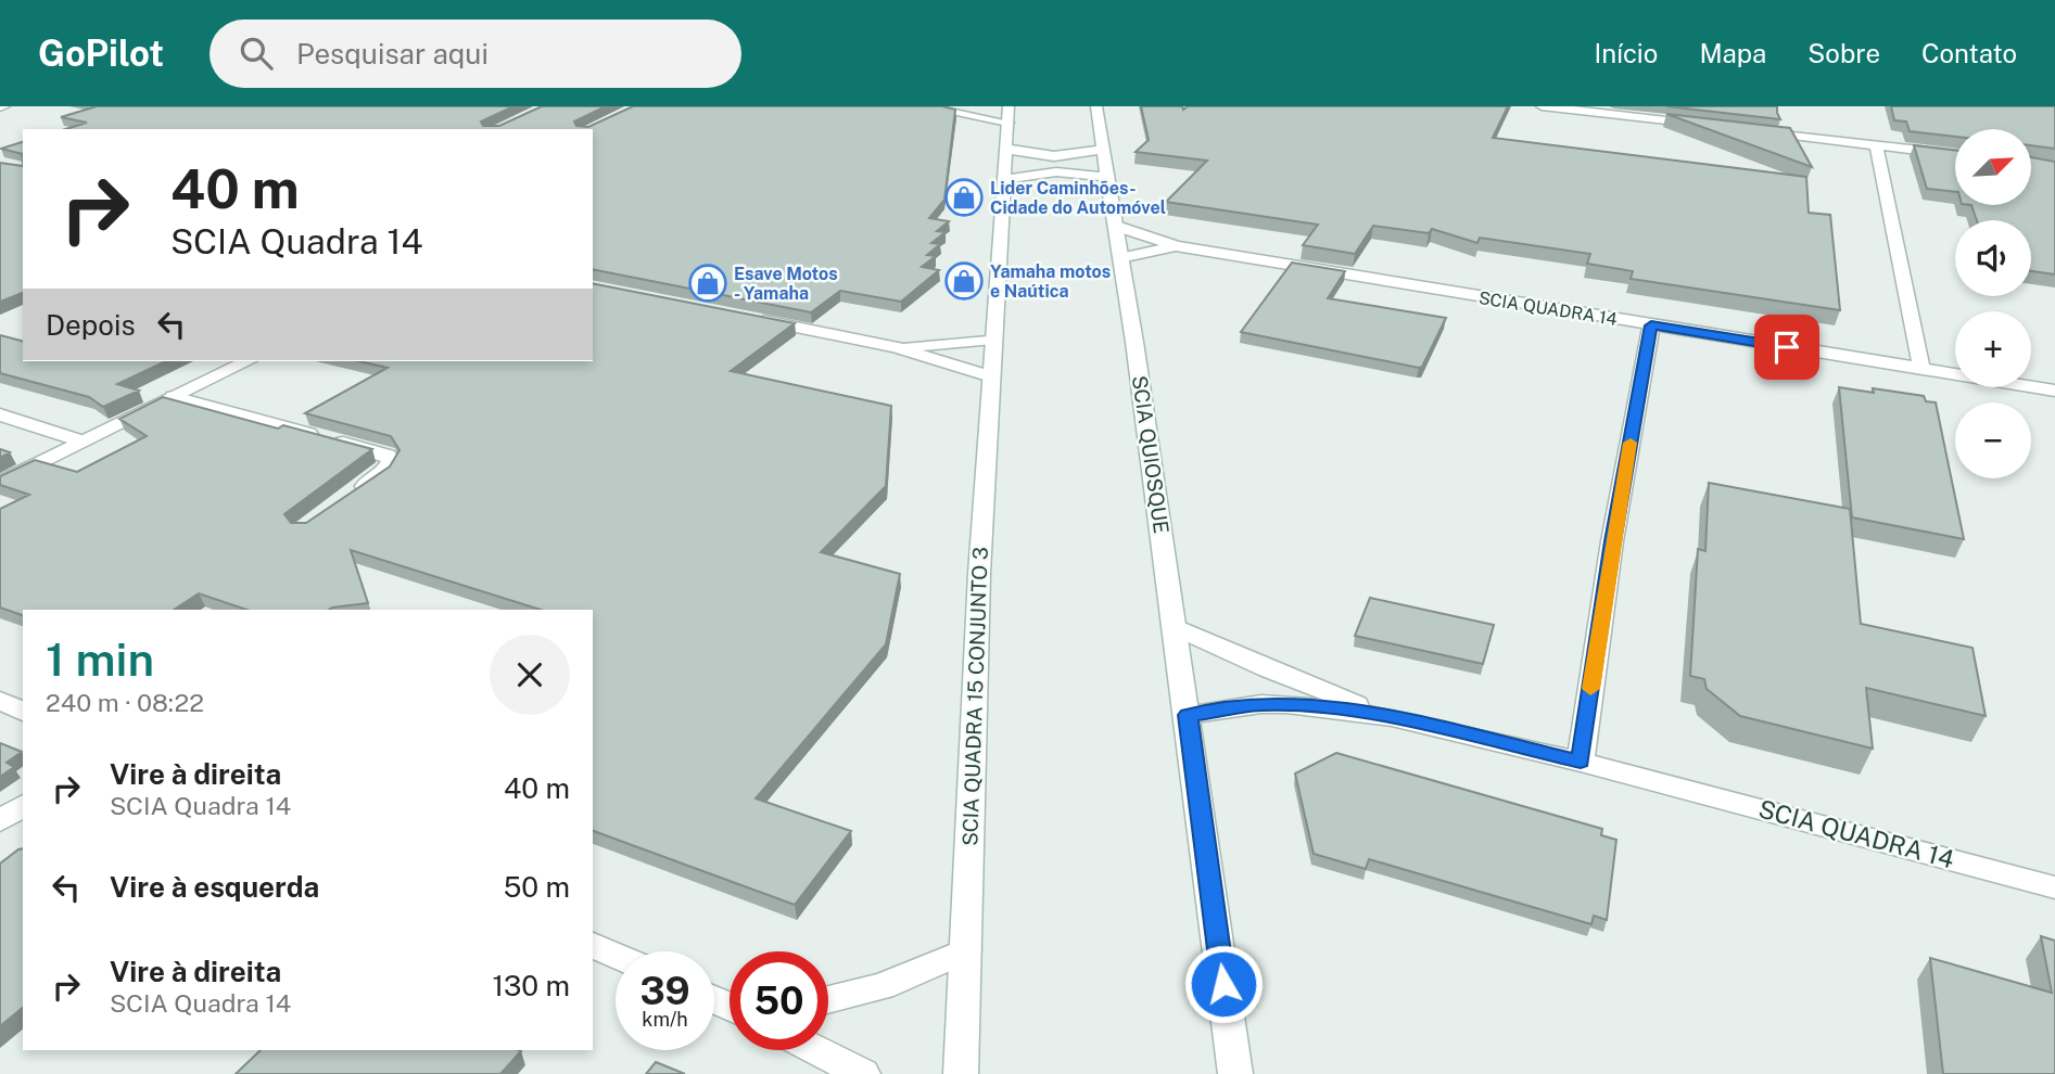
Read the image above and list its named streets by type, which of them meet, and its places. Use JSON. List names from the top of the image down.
{
  "streets": {
    "street": ["SCIA QUADRA 14", "SCIA QUIOSQUE", "SCIA QUADRA 15 CONJUNTO 3"]
  },
  "crossings": [
    ["SCIA QUADRA 14", "SCIA QUIOSQUE"]
  ],
  "places": {
    "shop": ["Lider Caminhões- Cidade do Automóvel", "Yamaha motos e Naútica", "Esave Motos - Yamaha"]
  },
  "north": "top right",
  "page": {
    "header": "GoPilot",
    "search": "Pesquisar aqui",
    "nav": [
      "Início",
      "Mapa",
      "Sobre",
      "Contato"
    ],
    "map_buttons": ["+", "−"],
    "turn": ["40 m", "SCIA Quadra 14"],
    "then": "Depois",
    "heading": ["1 min", "240 m · 08:22"],
    "list": [
      {
        "name": "Vire à direita",
        "note": "SCIA Quadra 14",
        "value": "40 m"
      },
      {
        "name": "Vire à esquerda",
        "value": "50 m"
      },
      {
        "name": "Vire à direita",
        "note": "SCIA Quadra 14",
        "value": "130 m"
      }
    ],
    "speed": "39 km/h",
    "limit": "50"
  }
}
